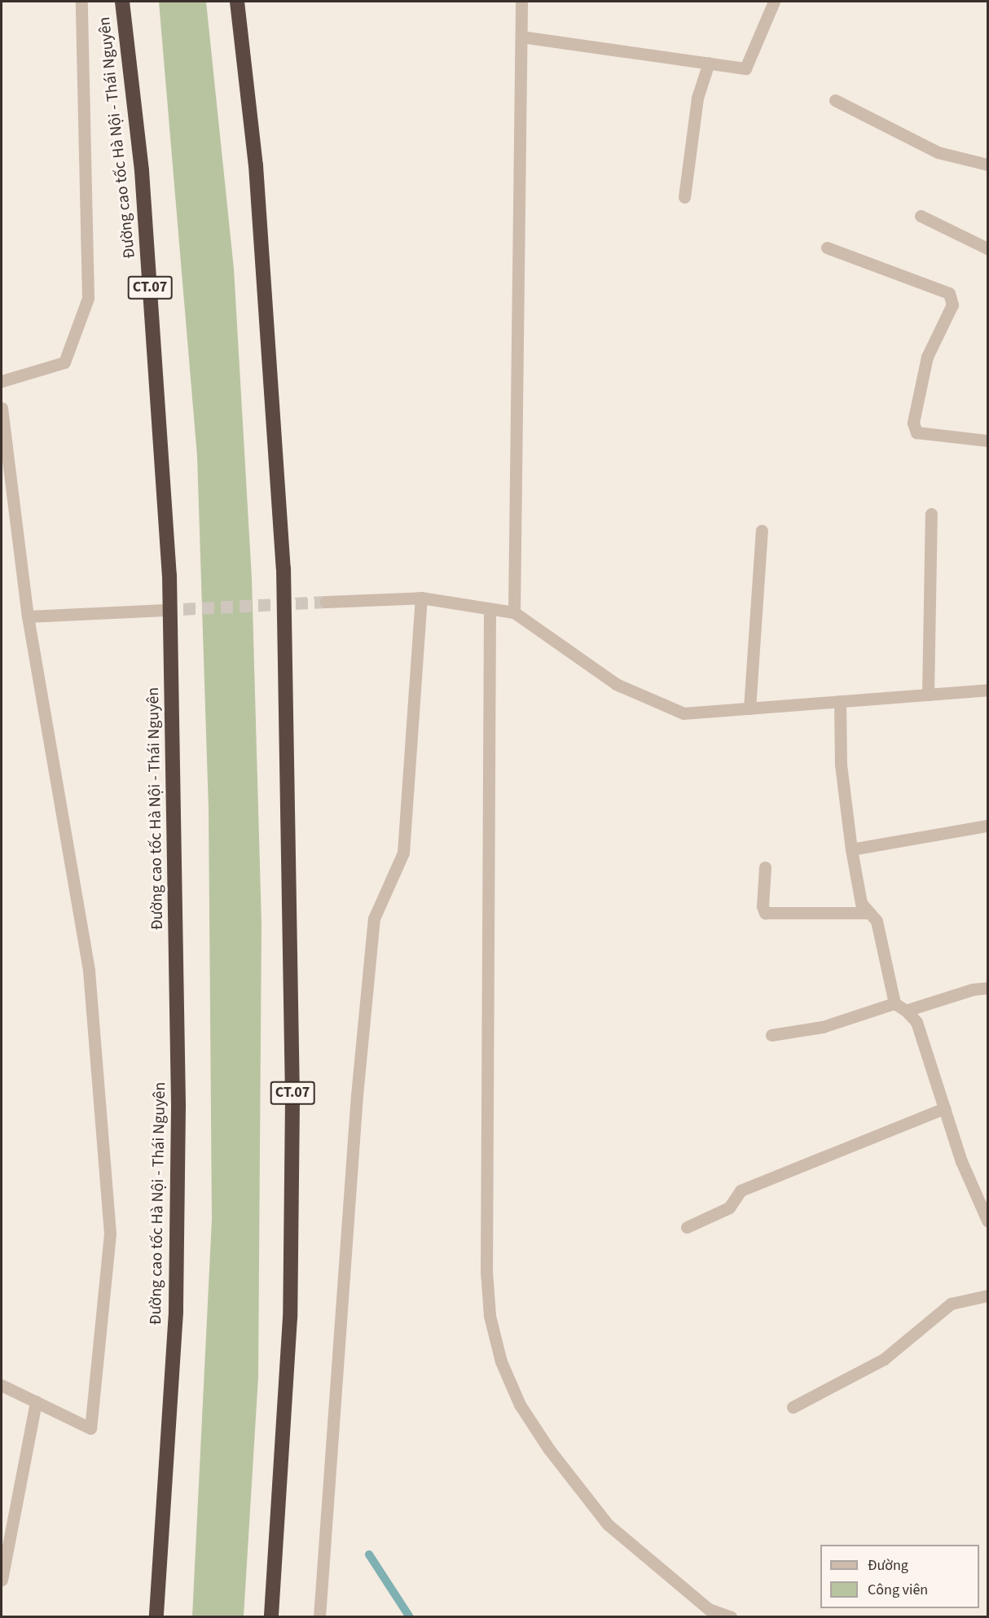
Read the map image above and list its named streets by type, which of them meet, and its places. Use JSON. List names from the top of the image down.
{
  "streets": {
    "highway": ["Đường cao tốc Hà Nội - Thái Nguyên", "CT.07"]
  },
  "legend": ["Đường", "Công viên"]
}
